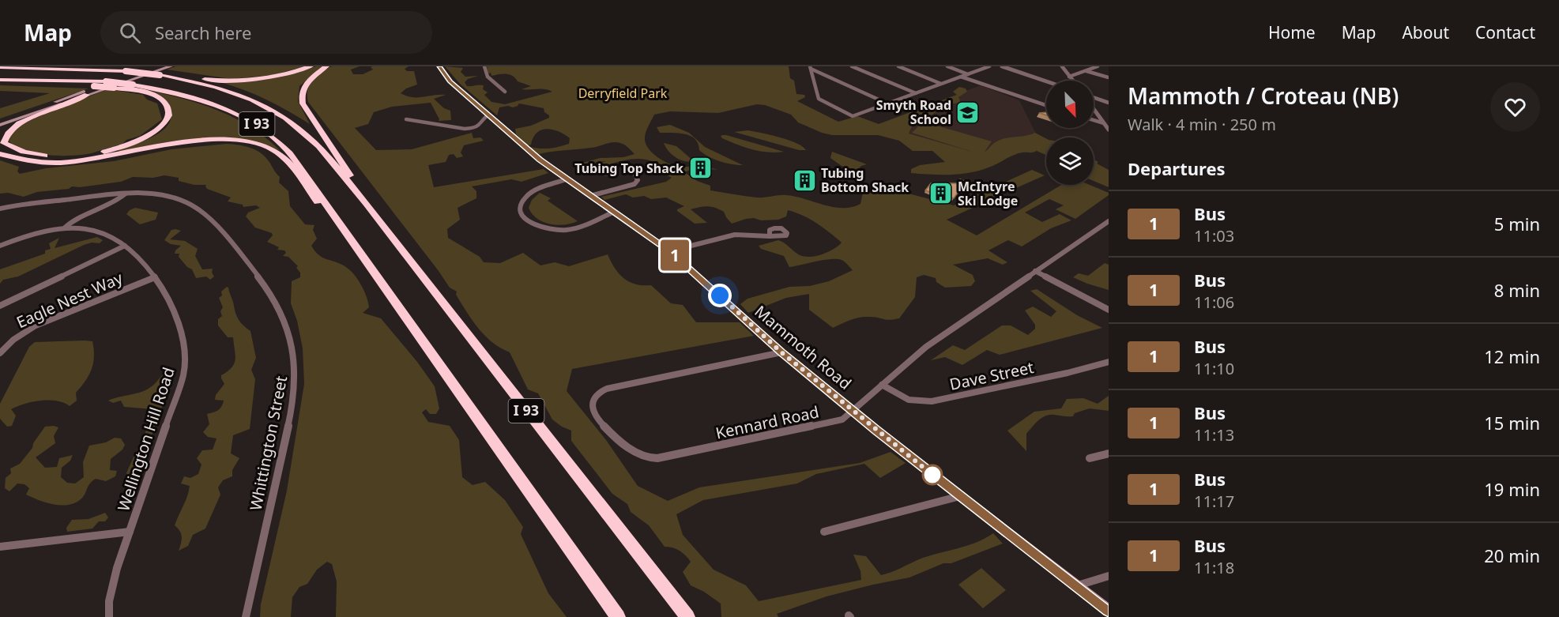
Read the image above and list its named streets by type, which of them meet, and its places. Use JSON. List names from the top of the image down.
{
  "streets": {
    "highway": ["I 93"],
    "main road": ["Mammoth Road"],
    "street": [
      "Eagle Nest Way",
      "Dave Street",
      "Kennard Road",
      "Wellington Hill Road",
      "Whittington Street"
    ]
  },
  "crossings": [
    ["Eagle Nest Way", "Wellington Hill Road"],
    ["Mammoth Road", "Kennard Road"],
    ["Dave Street", "Kennard Road"]
  ],
  "parks": ["Derryfield Park"],
  "places": {
    "school or university": ["Smyth Road School"],
    "building": ["Tubing Top Shack", "Tubing Bottom Shack", "McIntyre Ski Lodge"]
  },
  "lines": ["bus line 1"],
  "north": "bottom right",
  "page": {
    "header": "Map",
    "search": "Search here",
    "nav": [
      "Home",
      "Map",
      "About",
      "Contact"
    ],
    "on_map": "1",
    "heading": [
      ["Mammoth / Croteau (NB)", "Walk · 4 min · 250 m"],
      "Departures"
    ],
    "list": [
      {
        "mark": "1",
        "name": "Bus",
        "note": "11:03",
        "value": "5 min"
      },
      {
        "mark": "1",
        "name": "Bus",
        "note": "11:06",
        "value": "8 min"
      },
      {
        "mark": "1",
        "name": "Bus",
        "note": "11:10",
        "value": "12 min"
      },
      {
        "mark": "1",
        "name": "Bus",
        "note": "11:13",
        "value": "15 min"
      },
      {
        "mark": "1",
        "name": "Bus",
        "note": "11:17",
        "value": "19 min"
      },
      {
        "mark": "1",
        "name": "Bus",
        "note": "11:18",
        "value": "20 min"
      }
    ]
  }
}
